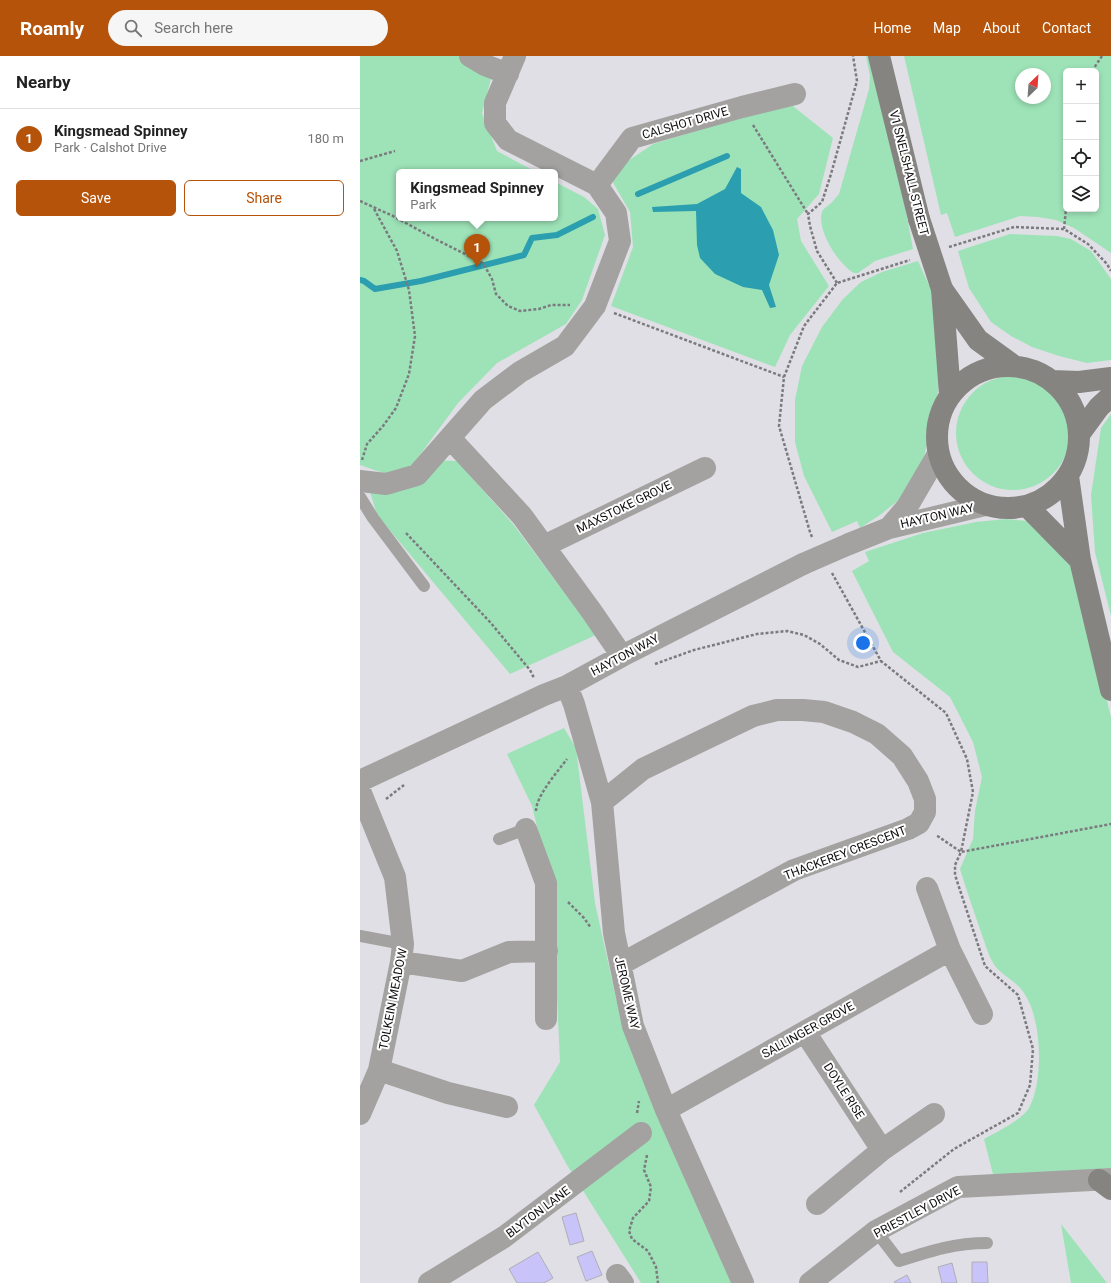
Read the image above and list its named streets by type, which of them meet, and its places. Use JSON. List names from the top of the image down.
{
  "streets": {
    "street": [
      "CALSHOT DRIVE",
      "V1 SNELSHALL STREET",
      "MAXSTOKE GROVE",
      "HAYTON WAY",
      "THACKEREY CRESCENT",
      "JEROME WAY",
      "TOLKEIN MEADOW",
      "SALLINGER GROVE",
      "DOYLE RISE",
      "BLYTON LANE",
      "PRIESTLEY DRIVE"
    ]
  },
  "crossings": [
    ["V1 SNELSHALL STREET", "HAYTON WAY"],
    ["HAYTON WAY", "JEROME WAY"],
    ["THACKEREY CRESCENT", "JEROME WAY"],
    ["JEROME WAY", "SALLINGER GROVE"],
    ["SALLINGER GROVE", "DOYLE RISE"]
  ],
  "north": "top right",
  "page": {
    "header": "Roamly",
    "search": "Search here",
    "nav": [
      "Home",
      "Map",
      "About",
      "Contact"
    ],
    "heading": "Nearby",
    "map_buttons": ["+", "−"],
    "list": [
      {
        "mark": "1",
        "name": "Kingsmead Spinney",
        "note": "Park · Calshot Drive",
        "value": "180 m"
      }
    ],
    "buttons": ["Save", "Share"],
    "popup": ["Kingsmead Spinney", "Park"],
    "pins": "1"
  }
}
